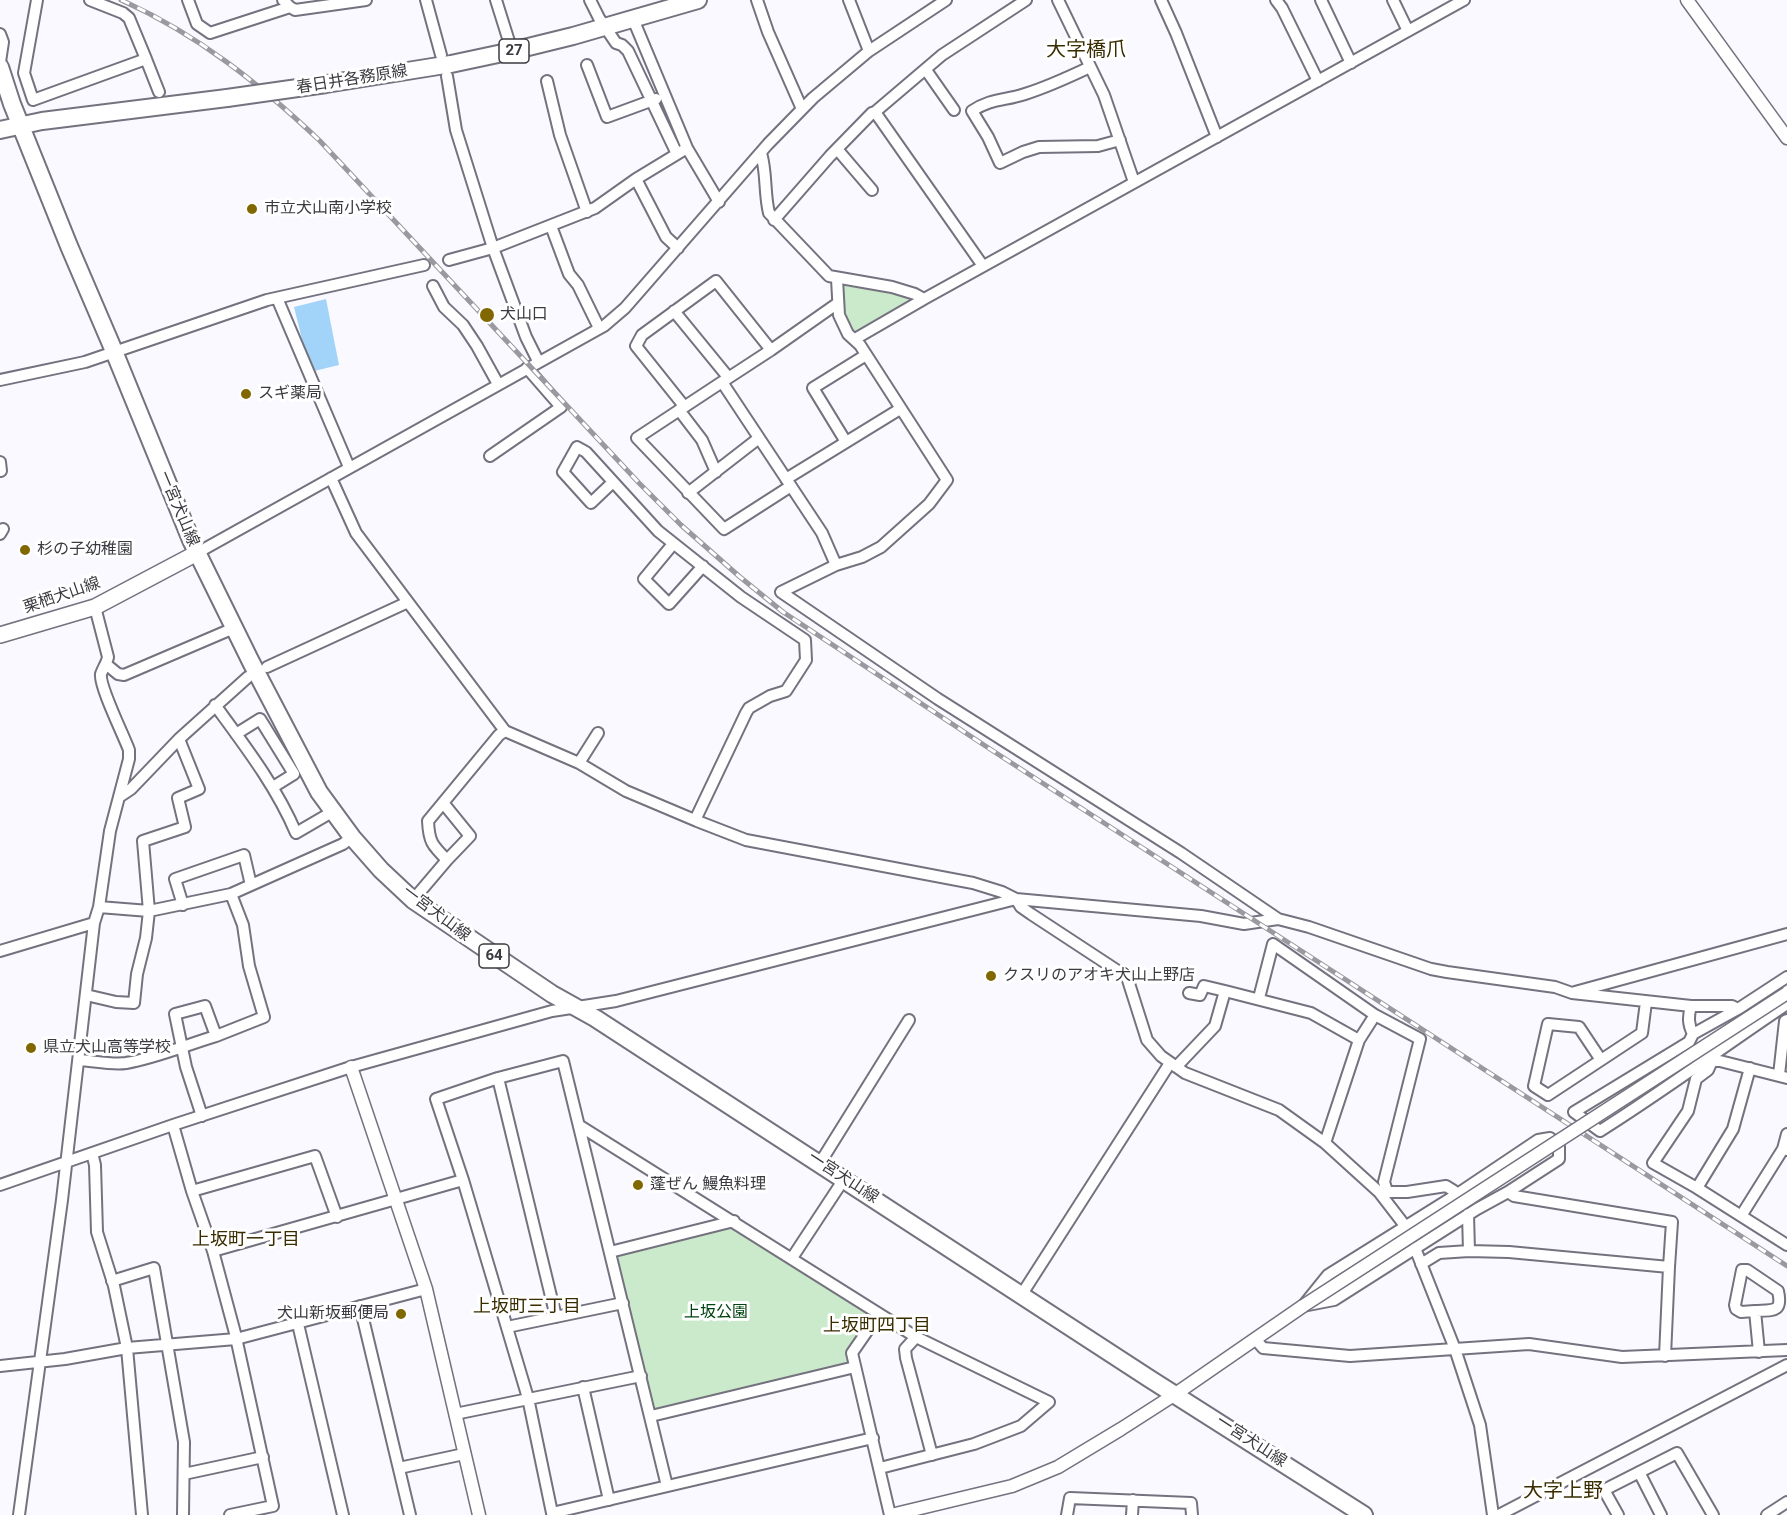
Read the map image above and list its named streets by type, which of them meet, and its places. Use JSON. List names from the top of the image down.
{
  "streets": {
    "main road": [
      "27",
      "春日井各務原線",
      "一宮犬山線",
      "栗栖犬山線",
      "64"
    ]
  },
  "crossings": [
    ["春日井各務原線", "一宮犬山線"],
    ["一宮犬山線", "栗栖犬山線"]
  ],
  "districts": [
    "大字橋爪",
    "上坂町一丁目",
    "上坂町三丁目",
    "上坂町四丁目",
    "大字上野"
  ],
  "parks": ["上坂公園"],
  "places": [
    "市立犬山南小学校",
    "犬山口",
    "スギ薬局",
    "杉の子幼稚園",
    "クスリのアオキ犬山上野店",
    "県立犬山高等学校",
    "蓬ぜん 鰻魚料理",
    "犬山新坂郵便局"
  ]
}
